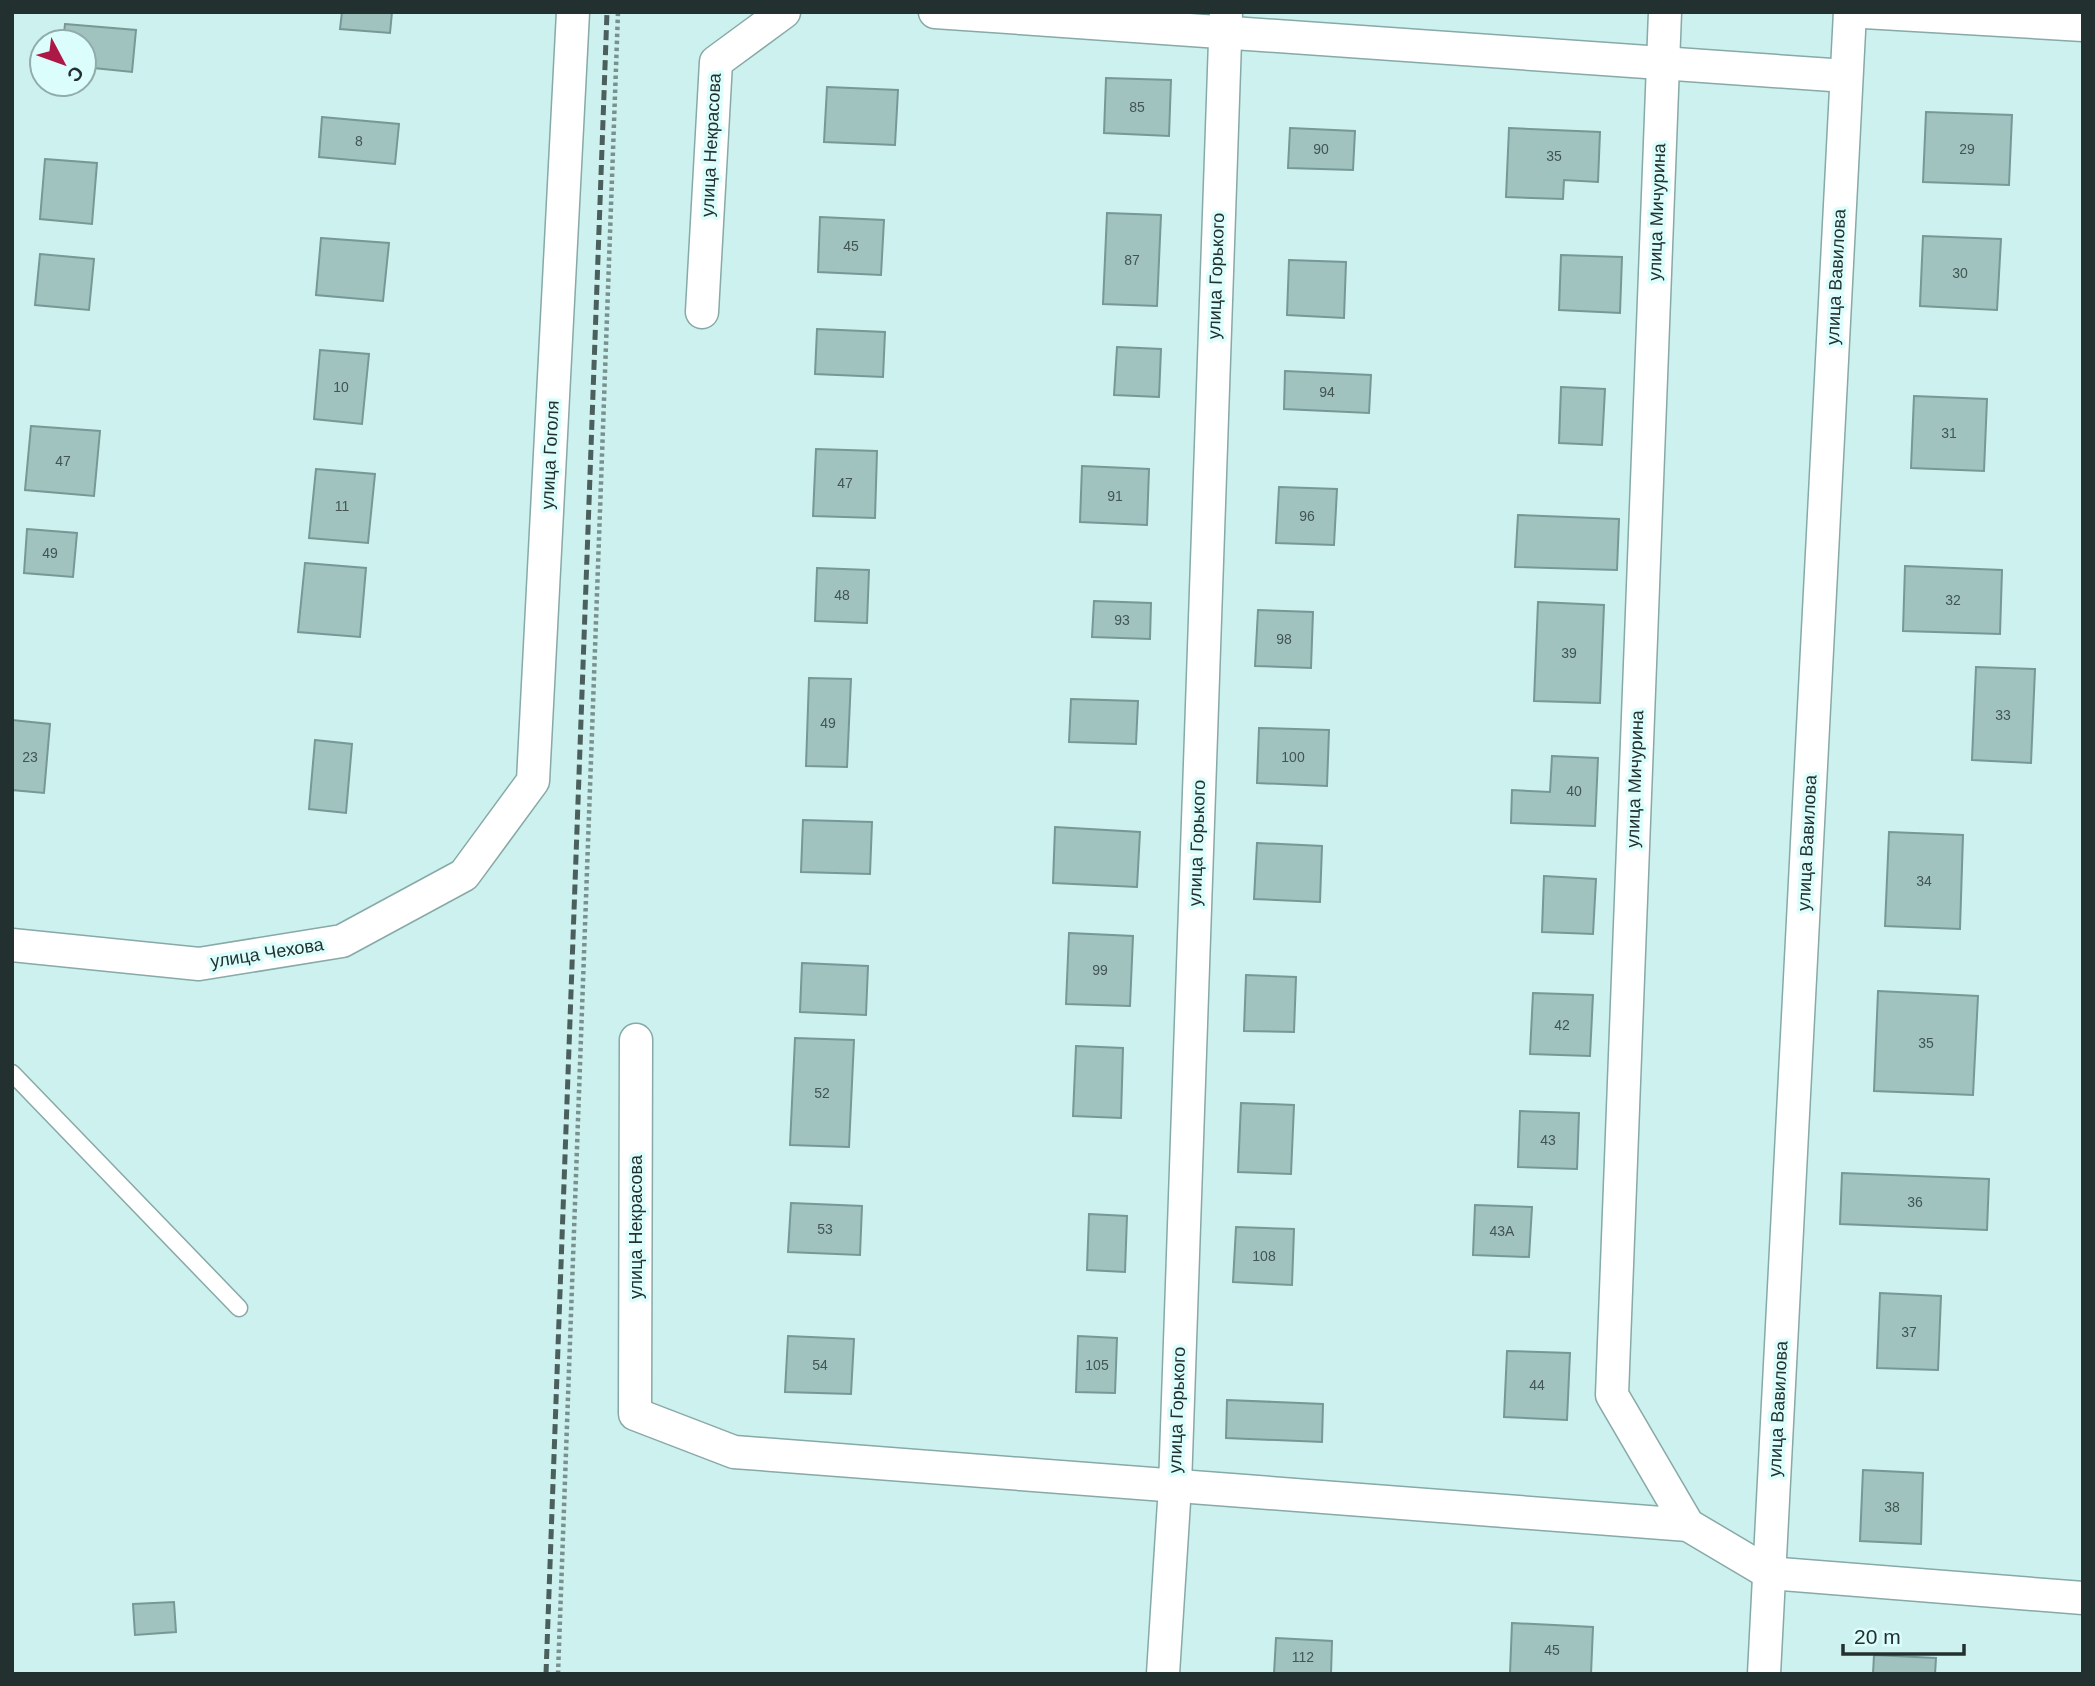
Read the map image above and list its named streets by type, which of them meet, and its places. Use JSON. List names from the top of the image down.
{
  "streets": {
    "street": [
      "улица Некрасова",
      "улица Мичурина",
      "улица Горького",
      "улица Вавилова",
      "улица Гоголя",
      "улица Чехова"
    ]
  },
  "crossings": [
    ["улица Некрасова", "улица Горького"],
    ["улица Гоголя", "улица Чехова"]
  ],
  "house_numbers": [
    "85",
    "8",
    "90",
    "29",
    "35",
    "45",
    "87",
    "30",
    "10",
    "94",
    "31",
    "47",
    "47",
    "91",
    "11",
    "96",
    "49",
    "48",
    "32",
    "93",
    "98",
    "39",
    "33",
    "49",
    "23",
    "100",
    "40",
    "34",
    "99",
    "42",
    "35",
    "52",
    "43",
    "36",
    "53",
    "43А",
    "108",
    "37",
    "54",
    "105",
    "44",
    "38",
    "45",
    "112"
  ],
  "scale_bar": "20 m",
  "north": "bottom right"
}
